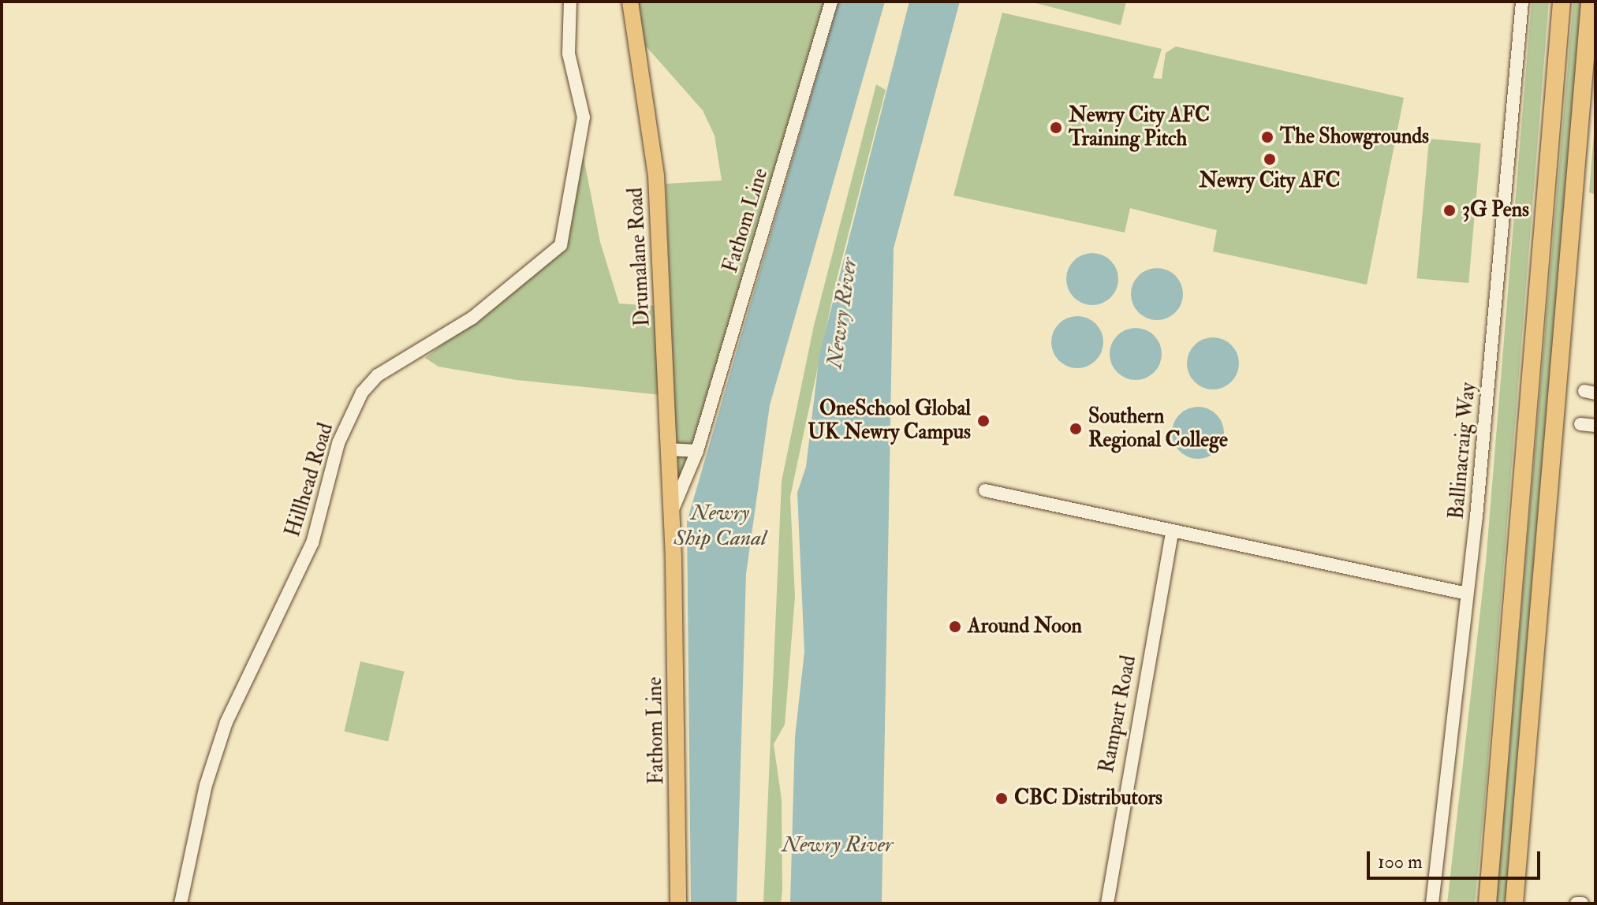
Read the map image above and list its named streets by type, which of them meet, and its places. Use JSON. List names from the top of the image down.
{
  "streets": {
    "main road": ["Fathom Line", "Drumalane Road"],
    "street": ["Ballinacraig Way", "Hillhead Road", "Rampart Road"]
  },
  "crossings": [
    ["Fathom Line", "Drumalane Road"]
  ],
  "water": ["Newry River", "Newry Ship Canal"],
  "places": [
    "Newry City AFC Training Pitch",
    "The Showgrounds",
    "Newry City AFC",
    "3G Pens",
    "OneSchool Global UK Newry Campus",
    "Southern Regional College",
    "Around Noon",
    "CBC Distributors"
  ],
  "scale_bar": "100 m"
}
